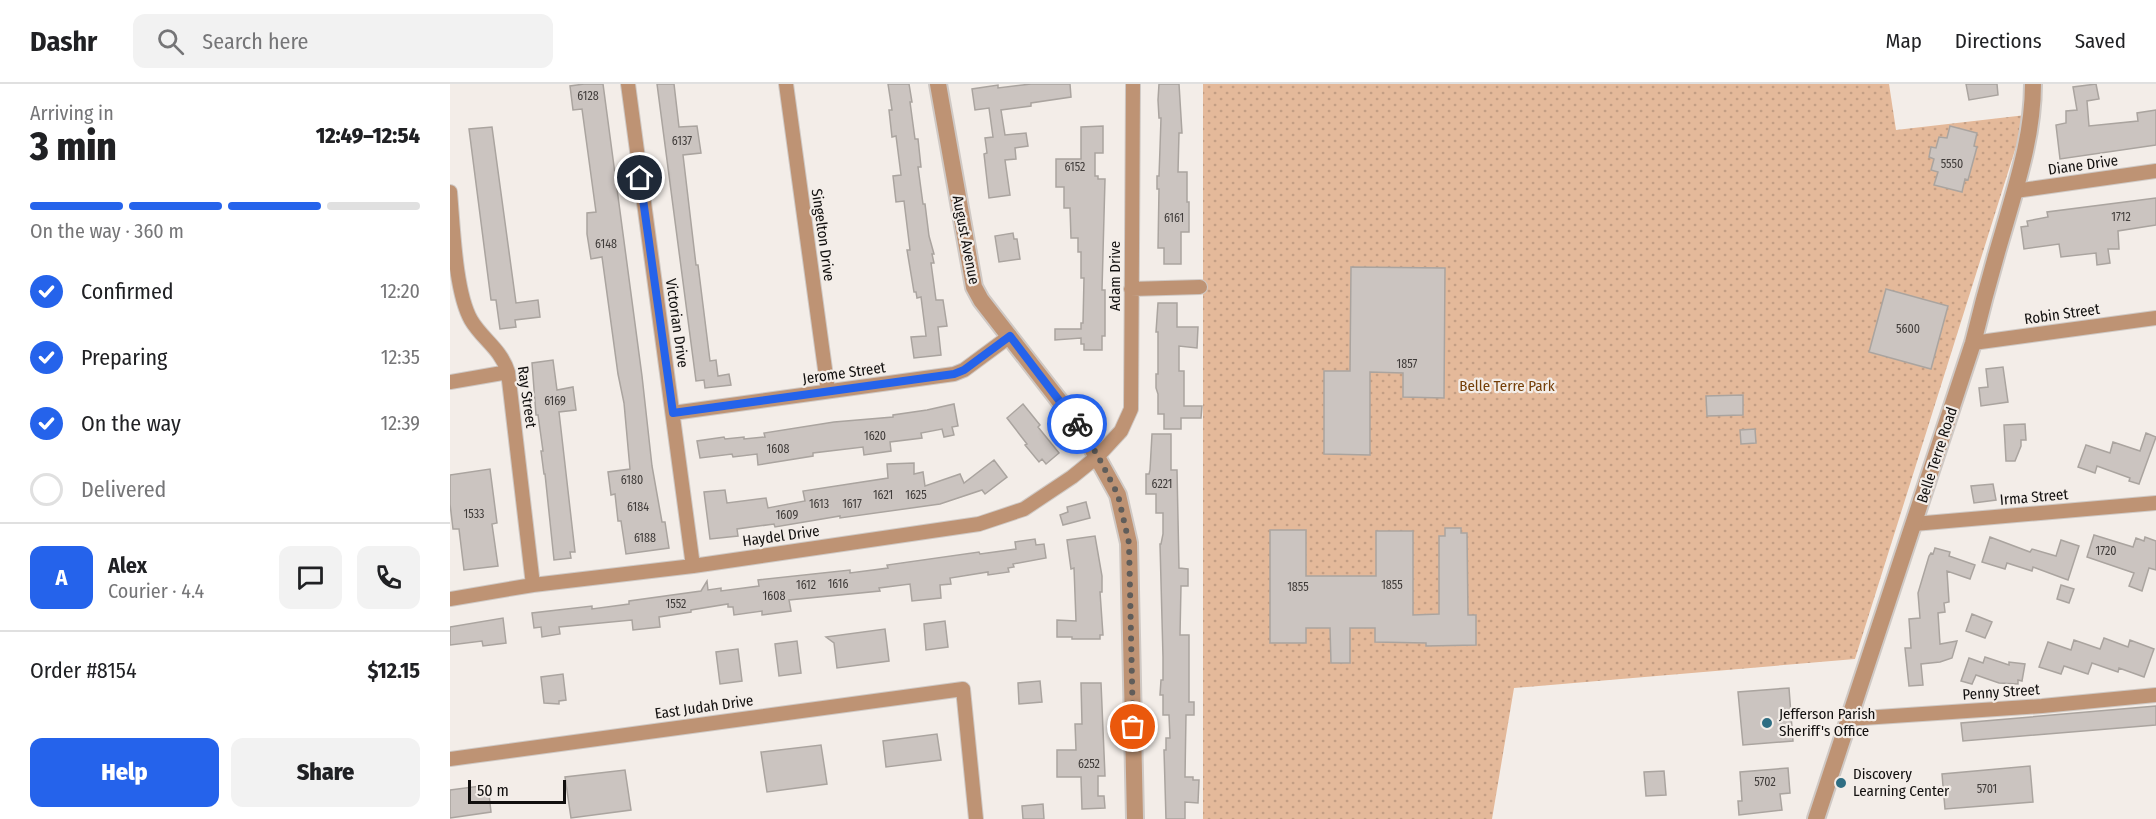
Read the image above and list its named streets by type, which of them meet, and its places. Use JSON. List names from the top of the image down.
{
  "streets": {
    "street": [
      "Diane Drive",
      "Singelton Drive",
      "August Avenue",
      "Adam Drive",
      "Robin Street",
      "Victorian Drive",
      "Jerome Street",
      "Ray Street",
      "Belle Terre Road",
      "Irma Street",
      "Haydel Drive",
      "Penny Street",
      "East Judah Drive"
    ]
  },
  "crossings": [
    ["Diane Drive", "Belle Terre Road"],
    ["Singelton Drive", "Jerome Street"],
    ["August Avenue", "Adam Drive"],
    ["August Avenue", "Jerome Street"],
    ["August Avenue", "Haydel Drive"],
    ["Adam Drive", "Haydel Drive"],
    ["Robin Street", "Belle Terre Road"],
    ["Victorian Drive", "Jerome Street"],
    ["Victorian Drive", "Haydel Drive"],
    ["Ray Street", "Haydel Drive"],
    ["Belle Terre Road", "Irma Street"],
    ["Belle Terre Road", "Penny Street"]
  ],
  "parks": ["Belle Terre Park"],
  "places": ["Jefferson Parish Sheriff's Office", "Discovery Learning Center"],
  "house_numbers": [
    "6128",
    "6137",
    "5550",
    "6152",
    "1712",
    "6161",
    "6148",
    "5600",
    "1857",
    "6169",
    "1620",
    "1608",
    "6180",
    "6221",
    "1621",
    "1625",
    "1613",
    "1617",
    "6184",
    "1533",
    "1609",
    "6188",
    "1720",
    "1616",
    "1612",
    "1855",
    "1855",
    "1608",
    "1552",
    "6252",
    "5702",
    "5701"
  ],
  "scale_bar": "50 m",
  "page": {
    "header": "Dashr",
    "search": "Search here",
    "nav": ["Map", "Directions", "Saved"],
    "heading": ["3 min", "Arriving in", "12:49–12:54"],
    "panel": [
      "Alex",
      "Courier · 4.4",
      "Order #8154",
      "$12.15"
    ],
    "bar": "On the way · 360 m",
    "list": [
      ["Confirmed", "12:20"],
      ["Preparing", "12:35"],
      ["On the way", "12:39"],
      "Delivered"
    ],
    "round": "A",
    "buttons": ["Help", "Share"],
    "scale": "50 m"
  }
}
